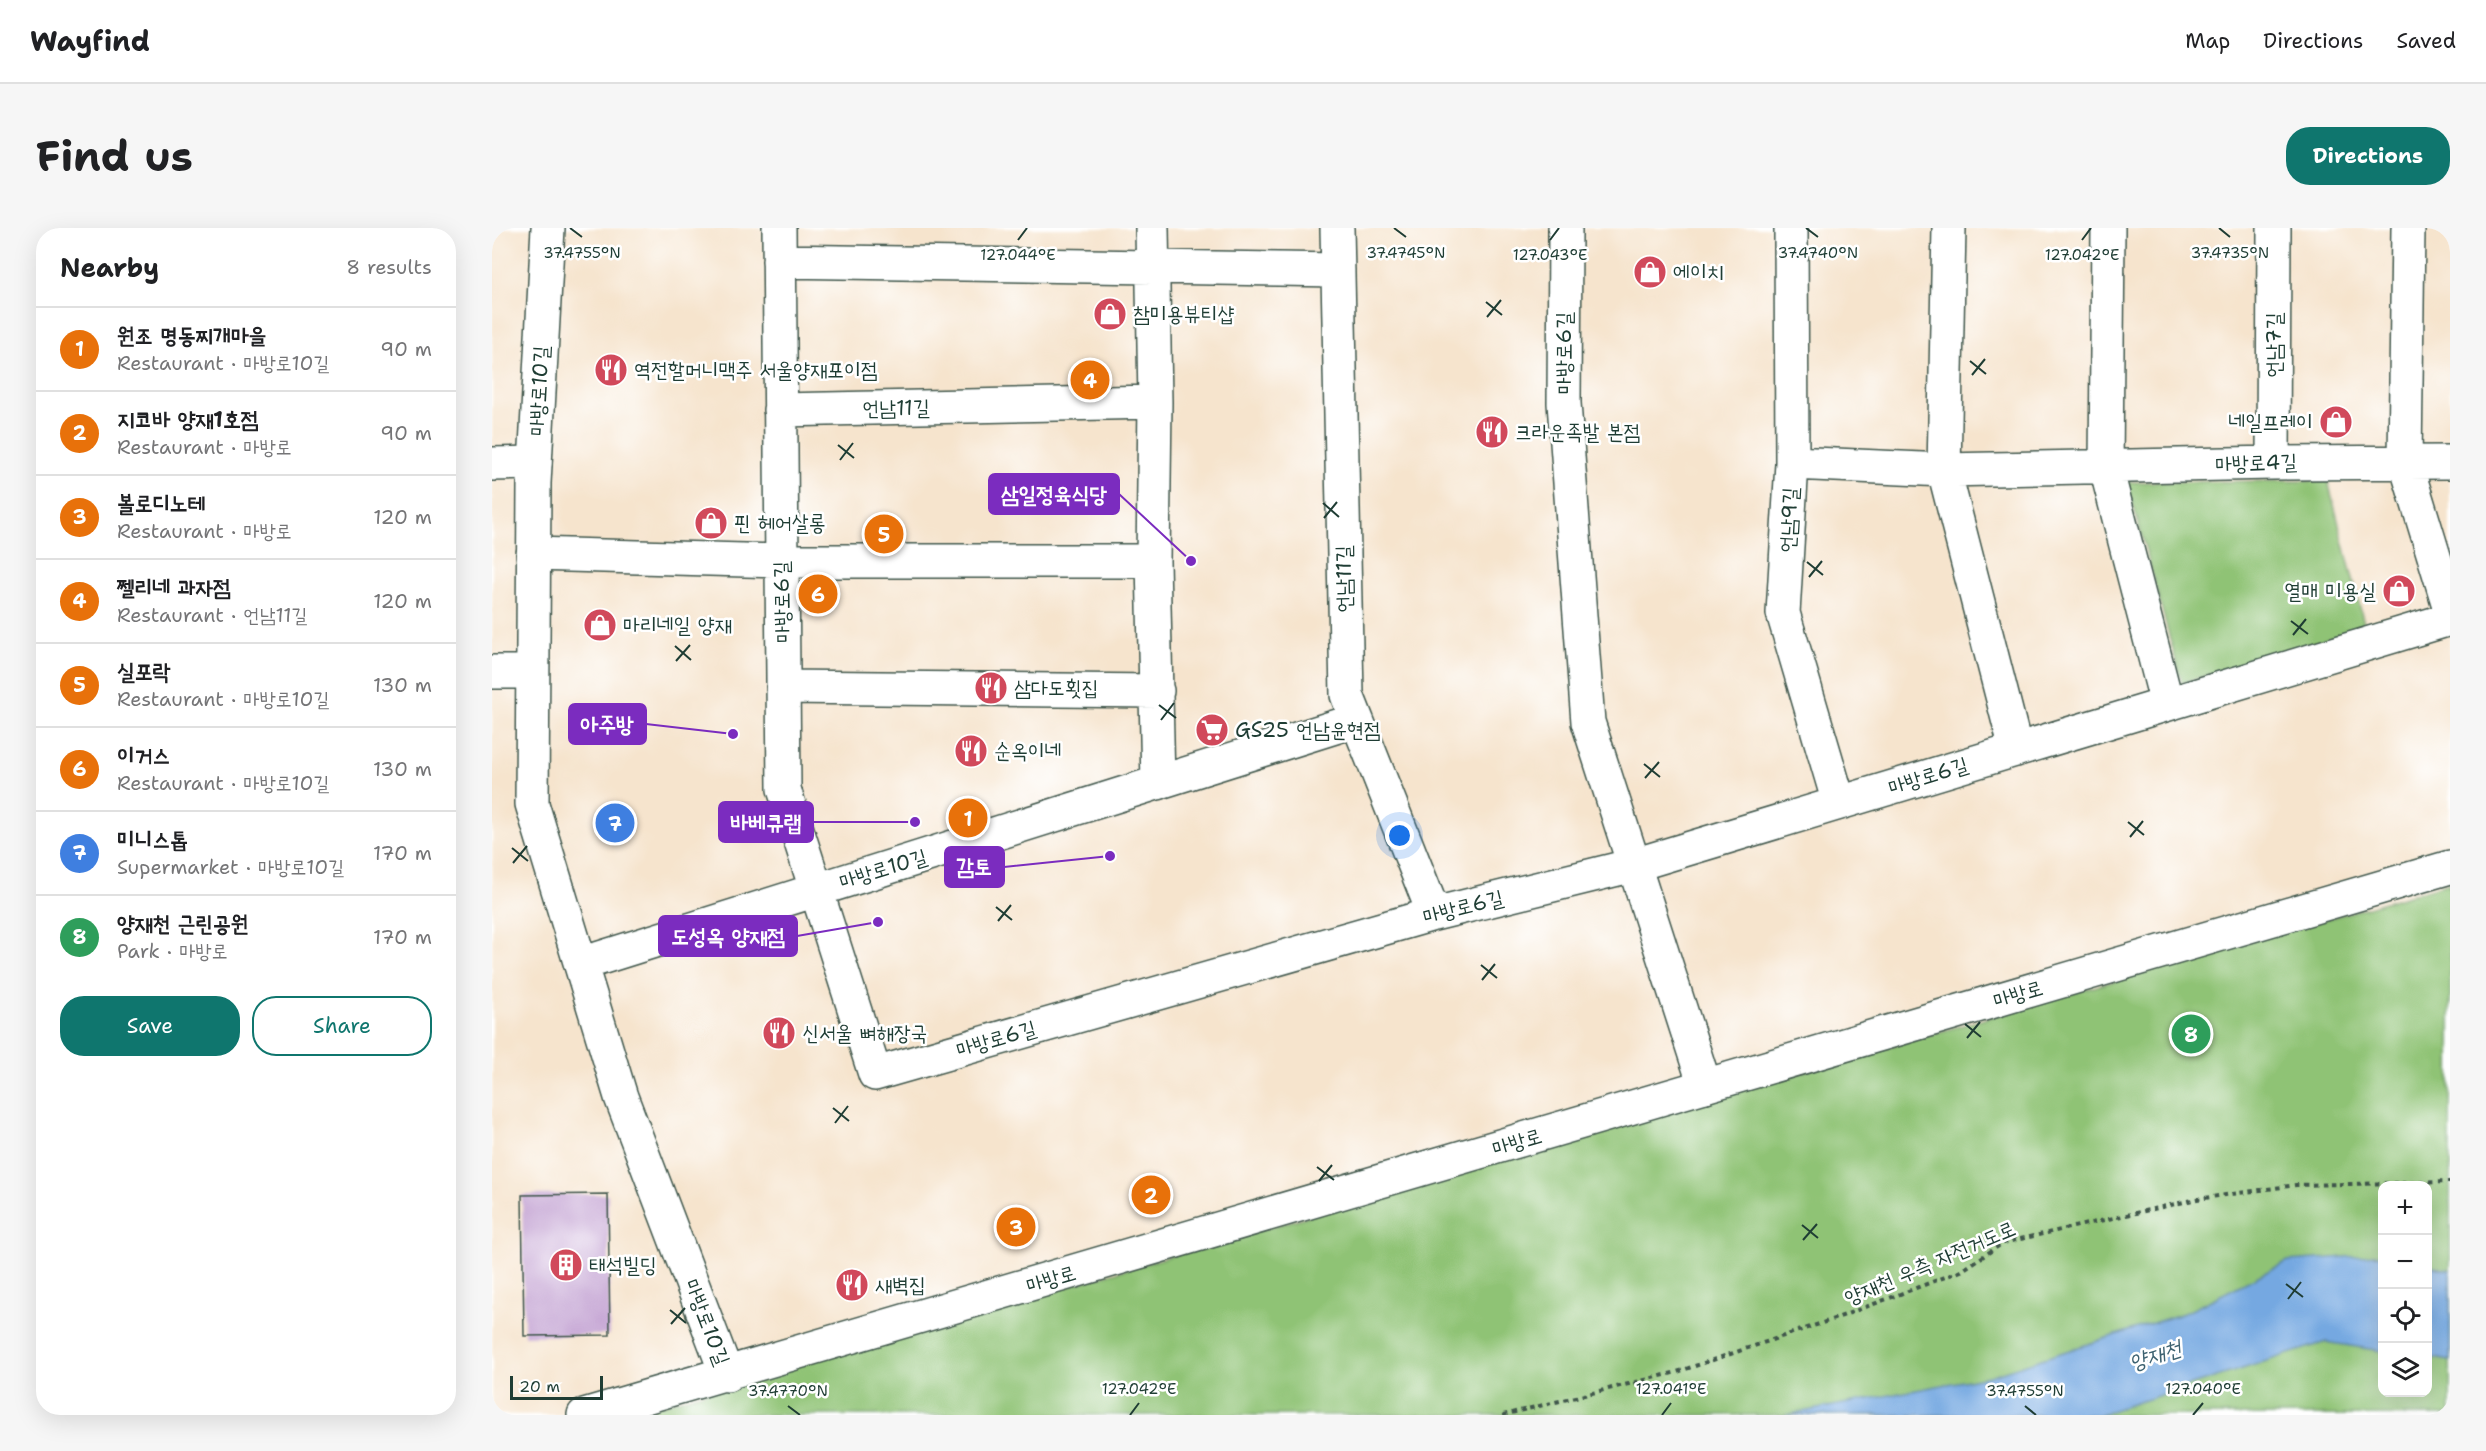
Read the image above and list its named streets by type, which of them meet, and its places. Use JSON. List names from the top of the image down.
{
  "streets": {
    "street": [
      "언남7길",
      "마방로6길",
      "마방로10길",
      "언남11길",
      "마방로4길",
      "언남9길",
      "마방로"
    ],
    "path": ["양재천 우측 자전거도로"]
  },
  "crossings": [
    ["언남7길", "마방로4길"],
    ["마방로6길", "마방로10길"],
    ["마방로6길", "언남11길"],
    ["마방로6길", "언남9길"],
    ["마방로6길", "마방로"],
    ["마방로10길", "언남11길"],
    ["마방로10길", "마방로"],
    ["마방로4길", "언남9길"]
  ],
  "water": ["양재천"],
  "places": {
    "shop": [
      "에이치",
      "참미용뷰티샵",
      "네일프레이",
      "핀 헤어살롱",
      "열매 미용실",
      "마리네일 양재"
    ],
    "restaurant": [
      "역전할머니맥주 서울양재포이점",
      "크라운족발 본점",
      "삼다도횟집",
      "순옥이네",
      "신서울 뼈해장국",
      "새벽집"
    ],
    "other": [
      "삼일정육식당",
      "아주방",
      "바베큐랩",
      "감토",
      "도성옥 양재점"
    ],
    "supermarket": ["GS25 언남윤현점"],
    "building": ["태석빌딩"]
  },
  "scale_bar": "20 m",
  "page": {
    "header": "Wayfind",
    "nav": ["Map", "Directions", "Saved"],
    "buttons": [
      "Directions",
      ["Save", "Share"]
    ],
    "title": "Find us",
    "heading": ["Nearby", "8 results"],
    "list": [
      {
        "mark": "1",
        "name": "원조 명동찌개마을",
        "note": "Restaurant · 마방로10길",
        "value": "90 m"
      },
      {
        "mark": "2",
        "name": "지코바 양재1호점",
        "note": "Restaurant · 마방로",
        "value": "90 m"
      },
      {
        "mark": "3",
        "name": "볼로디노테",
        "note": "Restaurant · 마방로",
        "value": "120 m"
      },
      {
        "mark": "4",
        "name": "쩰리네 과자점",
        "note": "Restaurant · 언남11길",
        "value": "120 m"
      },
      {
        "mark": "5",
        "name": "실포락",
        "note": "Restaurant · 마방로10길",
        "value": "130 m"
      },
      {
        "mark": "6",
        "name": "이거스",
        "note": "Restaurant · 마방로10길",
        "value": "130 m"
      },
      {
        "mark": "7",
        "name": "미니스톱",
        "note": "Supermarket · 마방로10길",
        "value": "170 m"
      },
      {
        "mark": "8",
        "name": "양재천 근린공원",
        "note": "Park · 마방로",
        "value": "170 m"
      }
    ],
    "pins": [
      "4",
      "5",
      "6",
      "1",
      "7",
      "8",
      "2",
      "3"
    ],
    "map_buttons": ["+", "−"],
    "scale": "20 m"
  },
  "coordinates": [
    "37.4755°N",
    "37.4745°N",
    "37.4740°N",
    "37.4735°N",
    "127.044°E",
    "127.043°E",
    "127.042°E",
    "127.041°E",
    "127.040°E",
    "37.4770°N"
  ]
}
